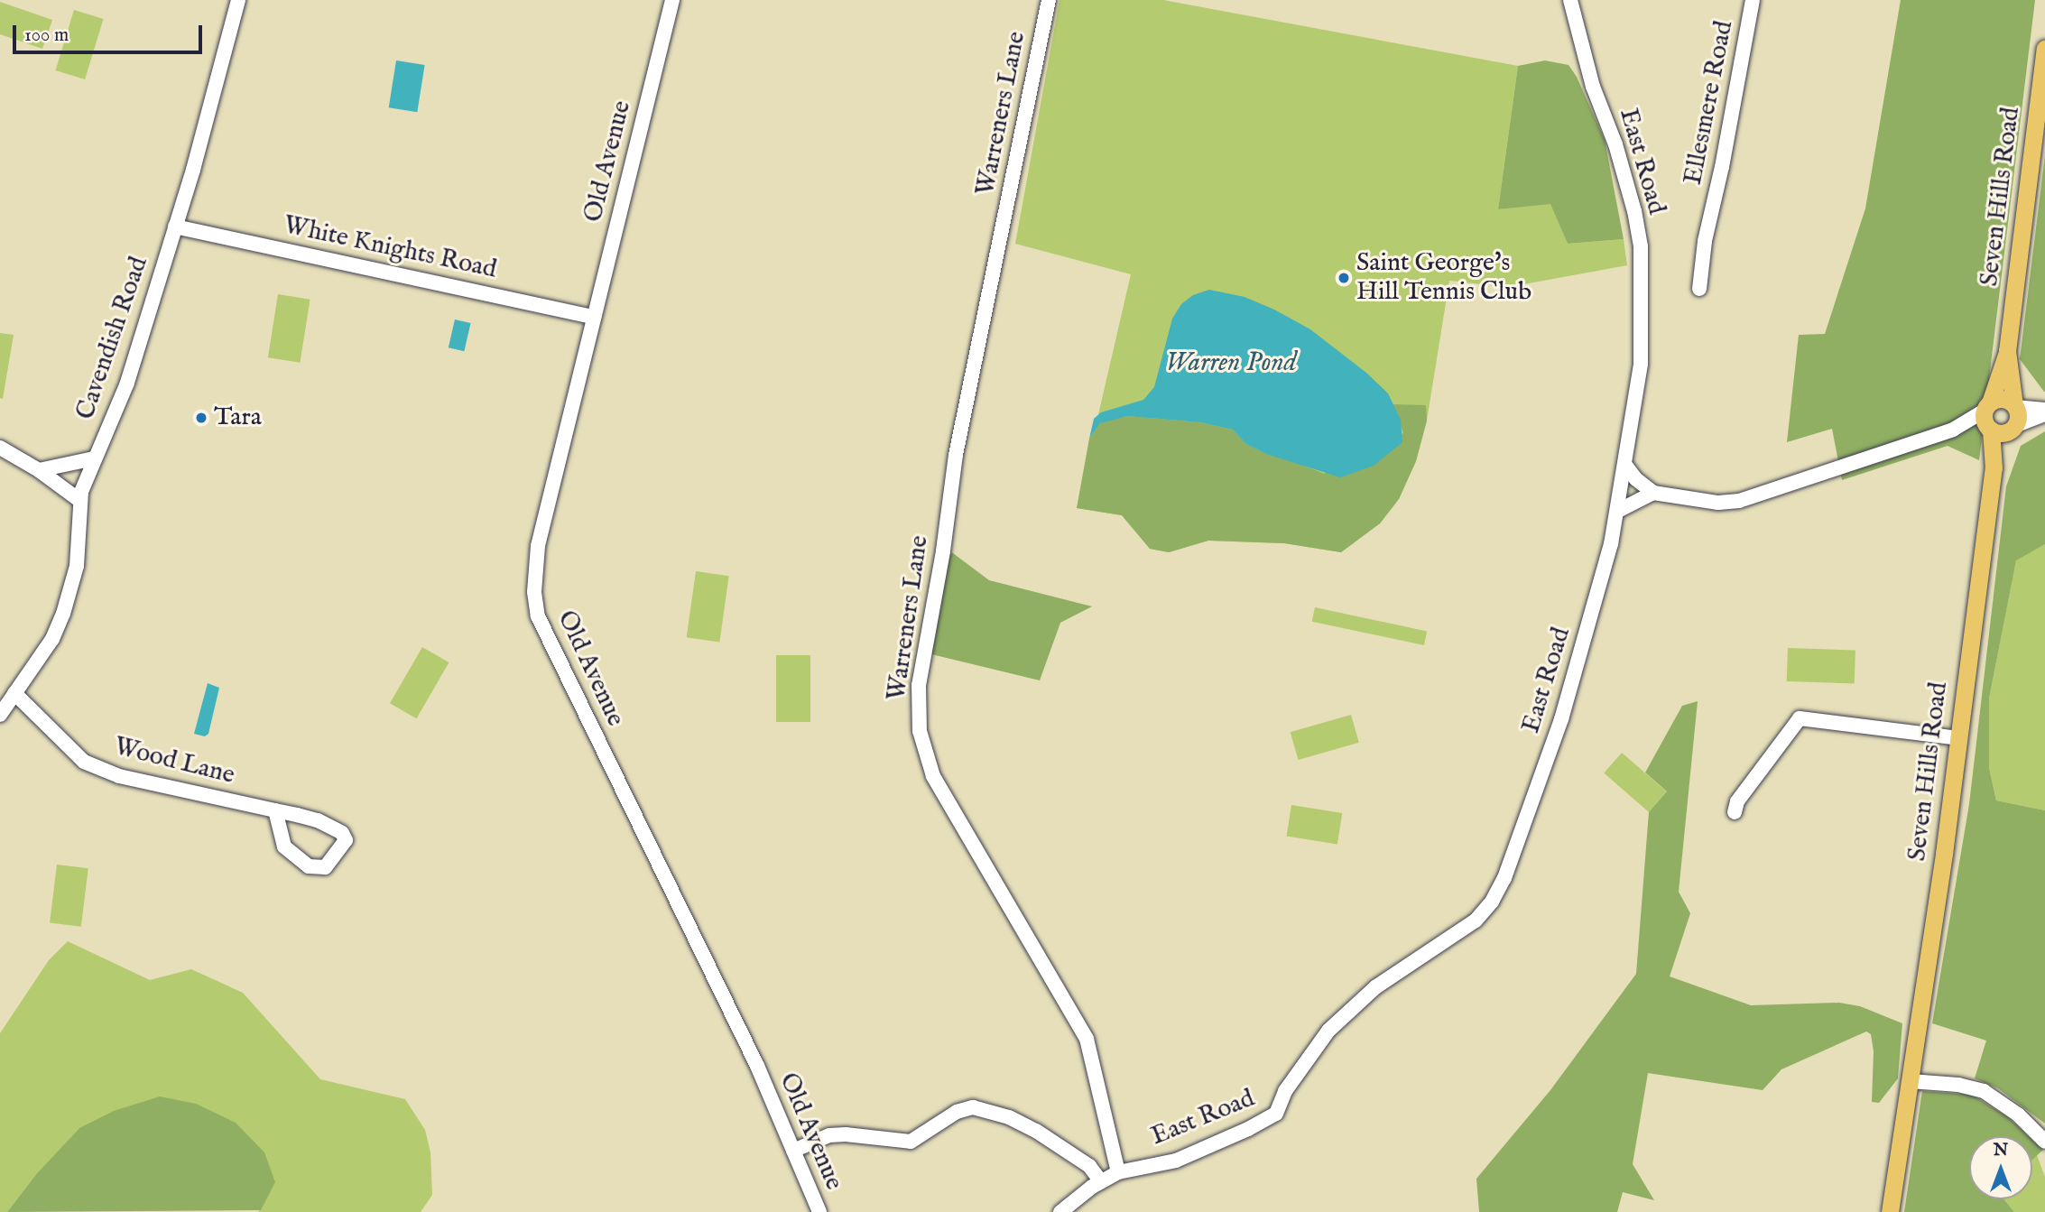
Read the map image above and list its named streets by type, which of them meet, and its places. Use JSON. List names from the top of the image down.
{
  "streets": {
    "main road": ["Seven Hills Road"],
    "street": [
      "Ellesmere Road",
      "Warreners Lane",
      "Old Avenue",
      "East Road",
      "White Knights Road",
      "Cavendish Road",
      "Wood Lane"
    ]
  },
  "crossings": [
    ["Warreners Lane", "East Road"],
    ["Old Avenue", "White Knights Road"],
    ["White Knights Road", "Cavendish Road"],
    ["Cavendish Road", "Wood Lane"]
  ],
  "water": ["Warren Pond"],
  "places": ["Saint George's Hill Tennis Club", "Tara"],
  "scale_bar": "100 m",
  "north": "top"
}
